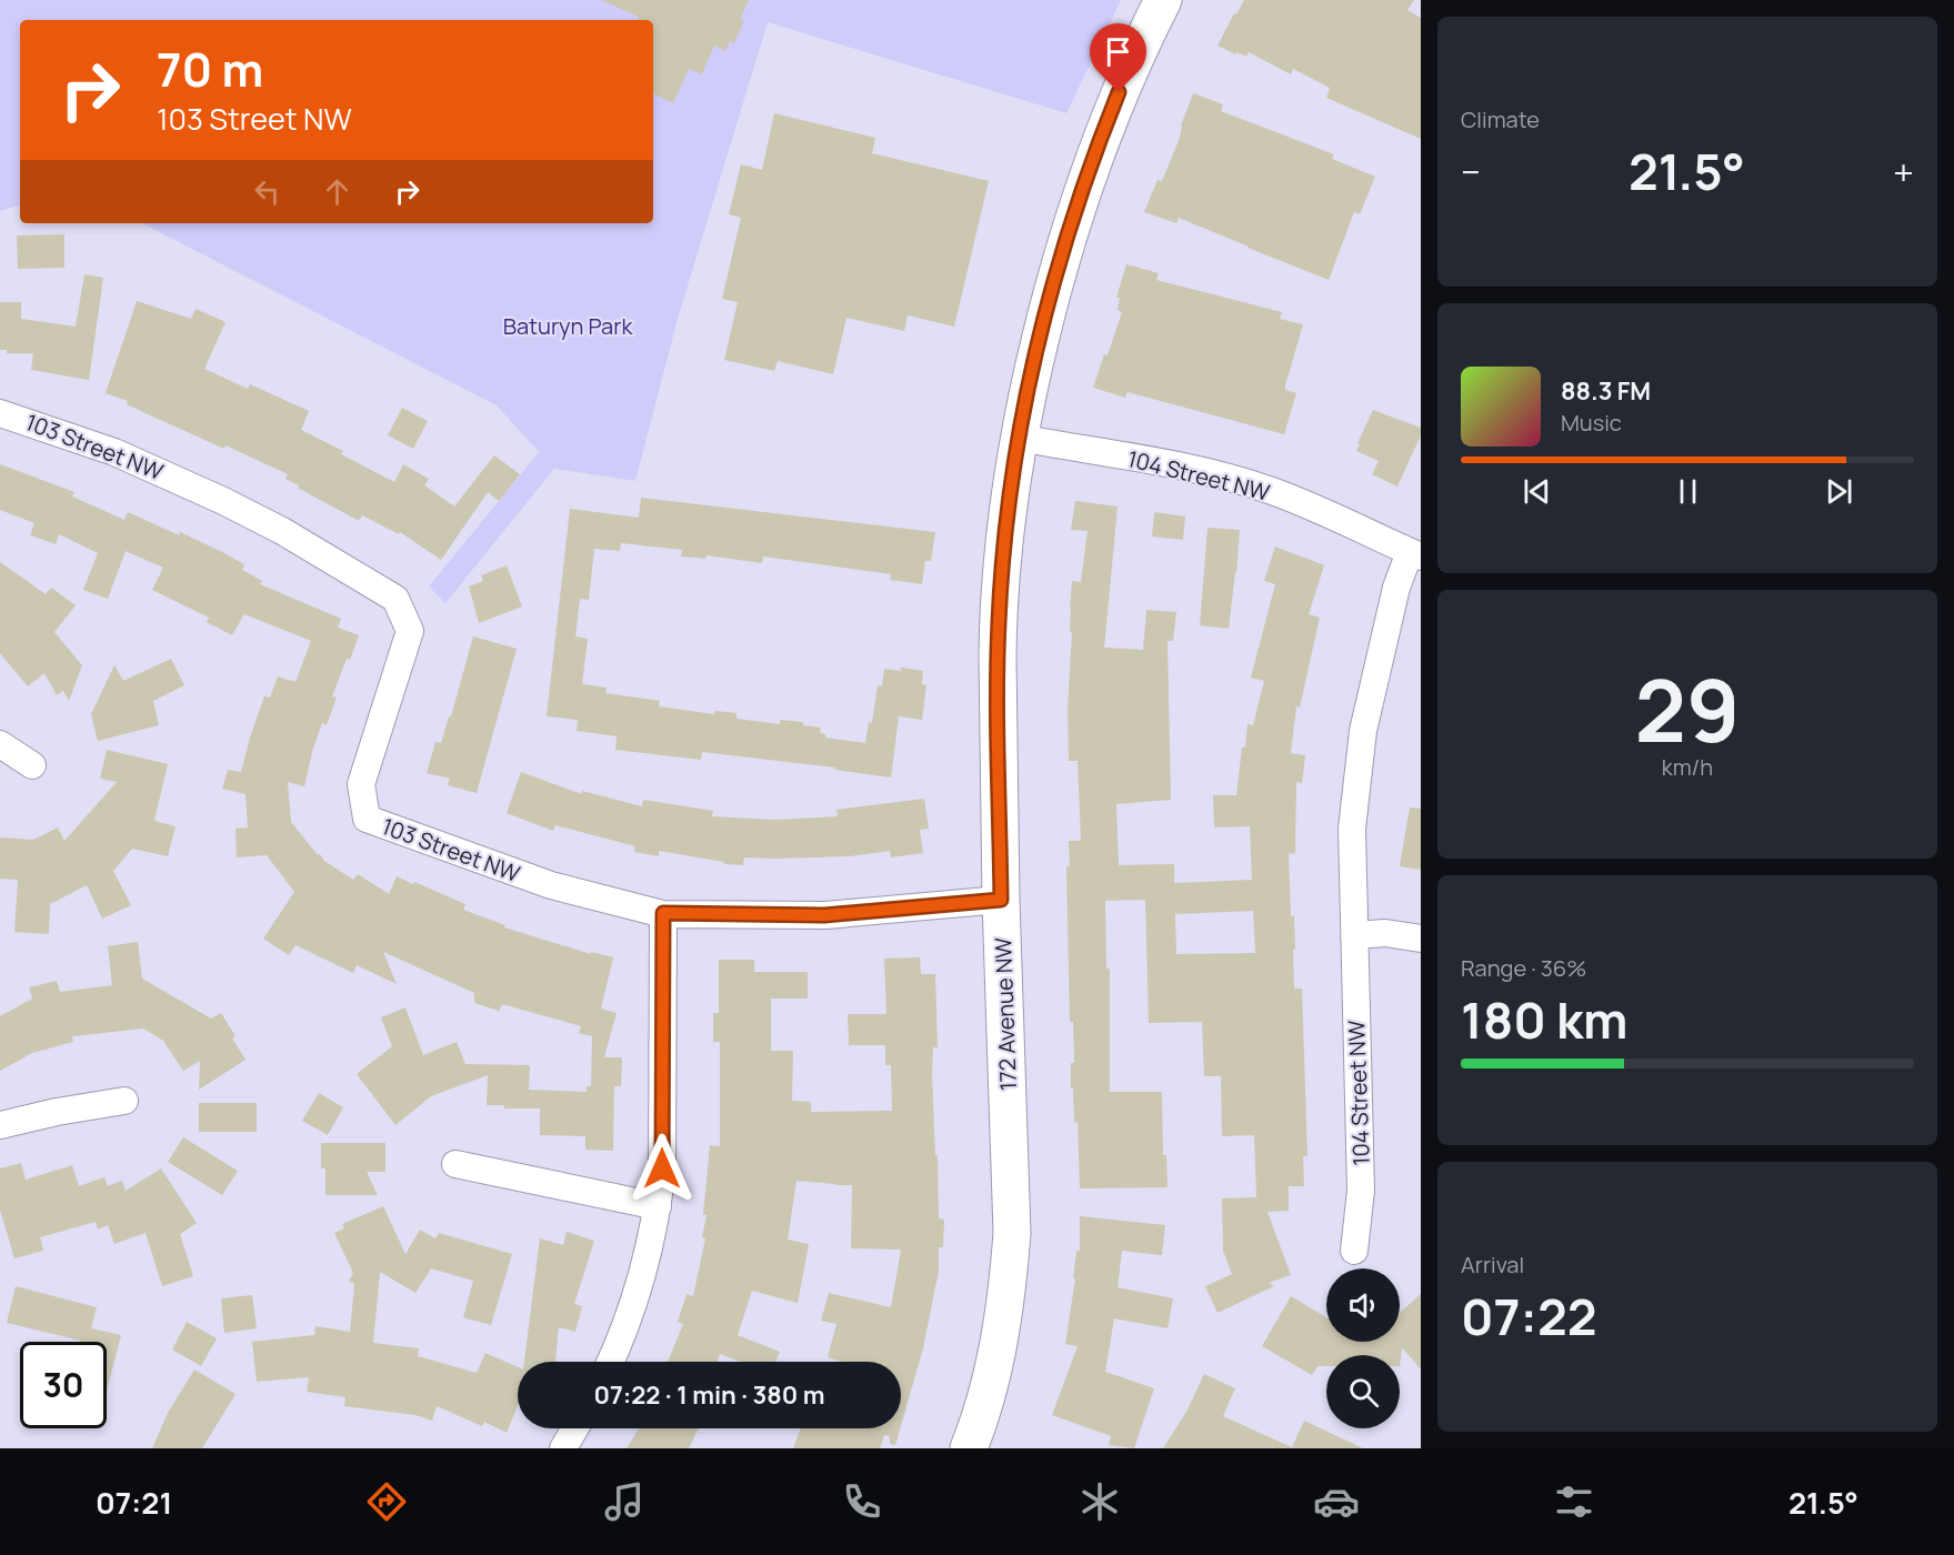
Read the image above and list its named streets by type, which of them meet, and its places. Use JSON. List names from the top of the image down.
{
  "streets": {
    "street": ["103 Street NW", "104 Street NW", "172 Avenue NW"]
  },
  "crossings": [
    ["103 Street NW", "172 Avenue NW"],
    ["104 Street NW", "172 Avenue NW"]
  ],
  "parks": ["Baturyn Park"],
  "page": {
    "tile": [
      "Climate",
      ["29", "km/h"],
      ["Range · 36%", "180 km"],
      ["Arrival", "07:22"]
    ],
    "turn": ["70 m", "103 Street NW"],
    "heat": ["−", "21.5°", "+"],
    "song": ["88.3 FM", "Music"],
    "limit": "30",
    "trip": "07:22 · 1 min · 380 m",
    "tabs": ["07:21", "21.5°"]
  }
}
